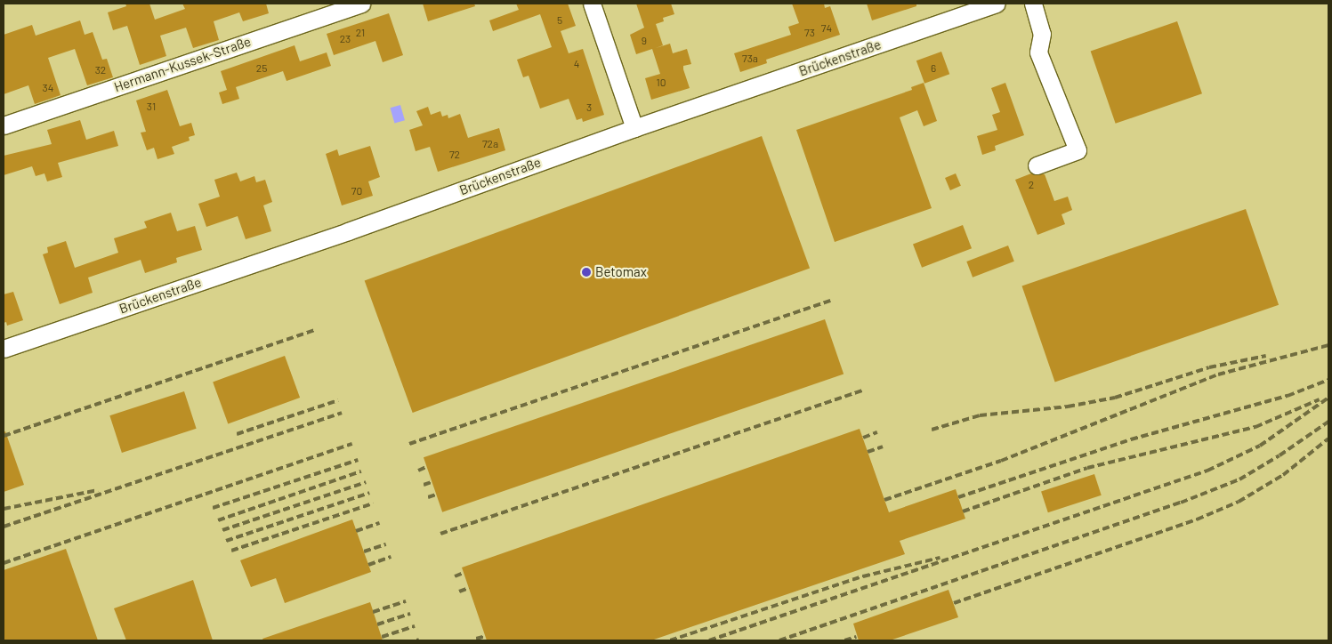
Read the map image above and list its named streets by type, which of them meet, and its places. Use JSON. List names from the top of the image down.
{
  "streets": {
    "street": ["Brückenstraße", "Hermann-Kussek-Straße"]
  },
  "places": ["Betomax"],
  "house_numbers": [
    "5",
    "74",
    "21",
    "73",
    "23",
    "9",
    "73a",
    "4",
    "25",
    "6",
    "32",
    "10",
    "34",
    "31",
    "3",
    "72a",
    "72",
    "2",
    "70"
  ]
}
